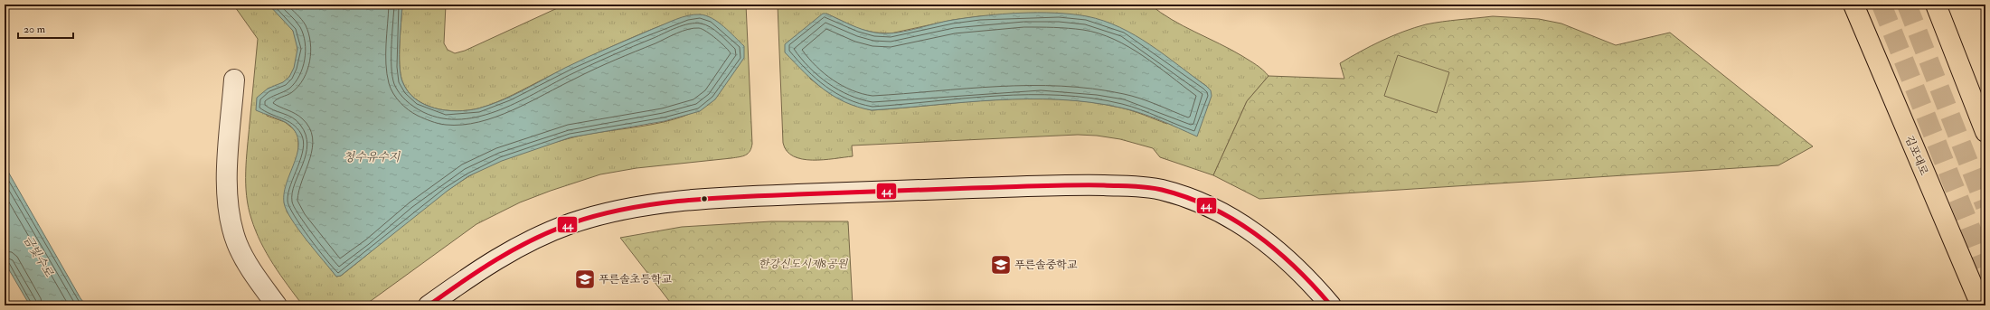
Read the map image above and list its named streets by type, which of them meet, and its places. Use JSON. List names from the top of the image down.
{
  "streets": {
    "main road": ["김포대로"]
  },
  "water": ["청수유수지", "금빛수로"],
  "parks": ["한강신도시제8공원"],
  "places": {
    "school or university": ["푸른솔중학교", "푸른솔초등학교"]
  },
  "lines": ["transit line 44"],
  "scale_bar": "20 m"
}
